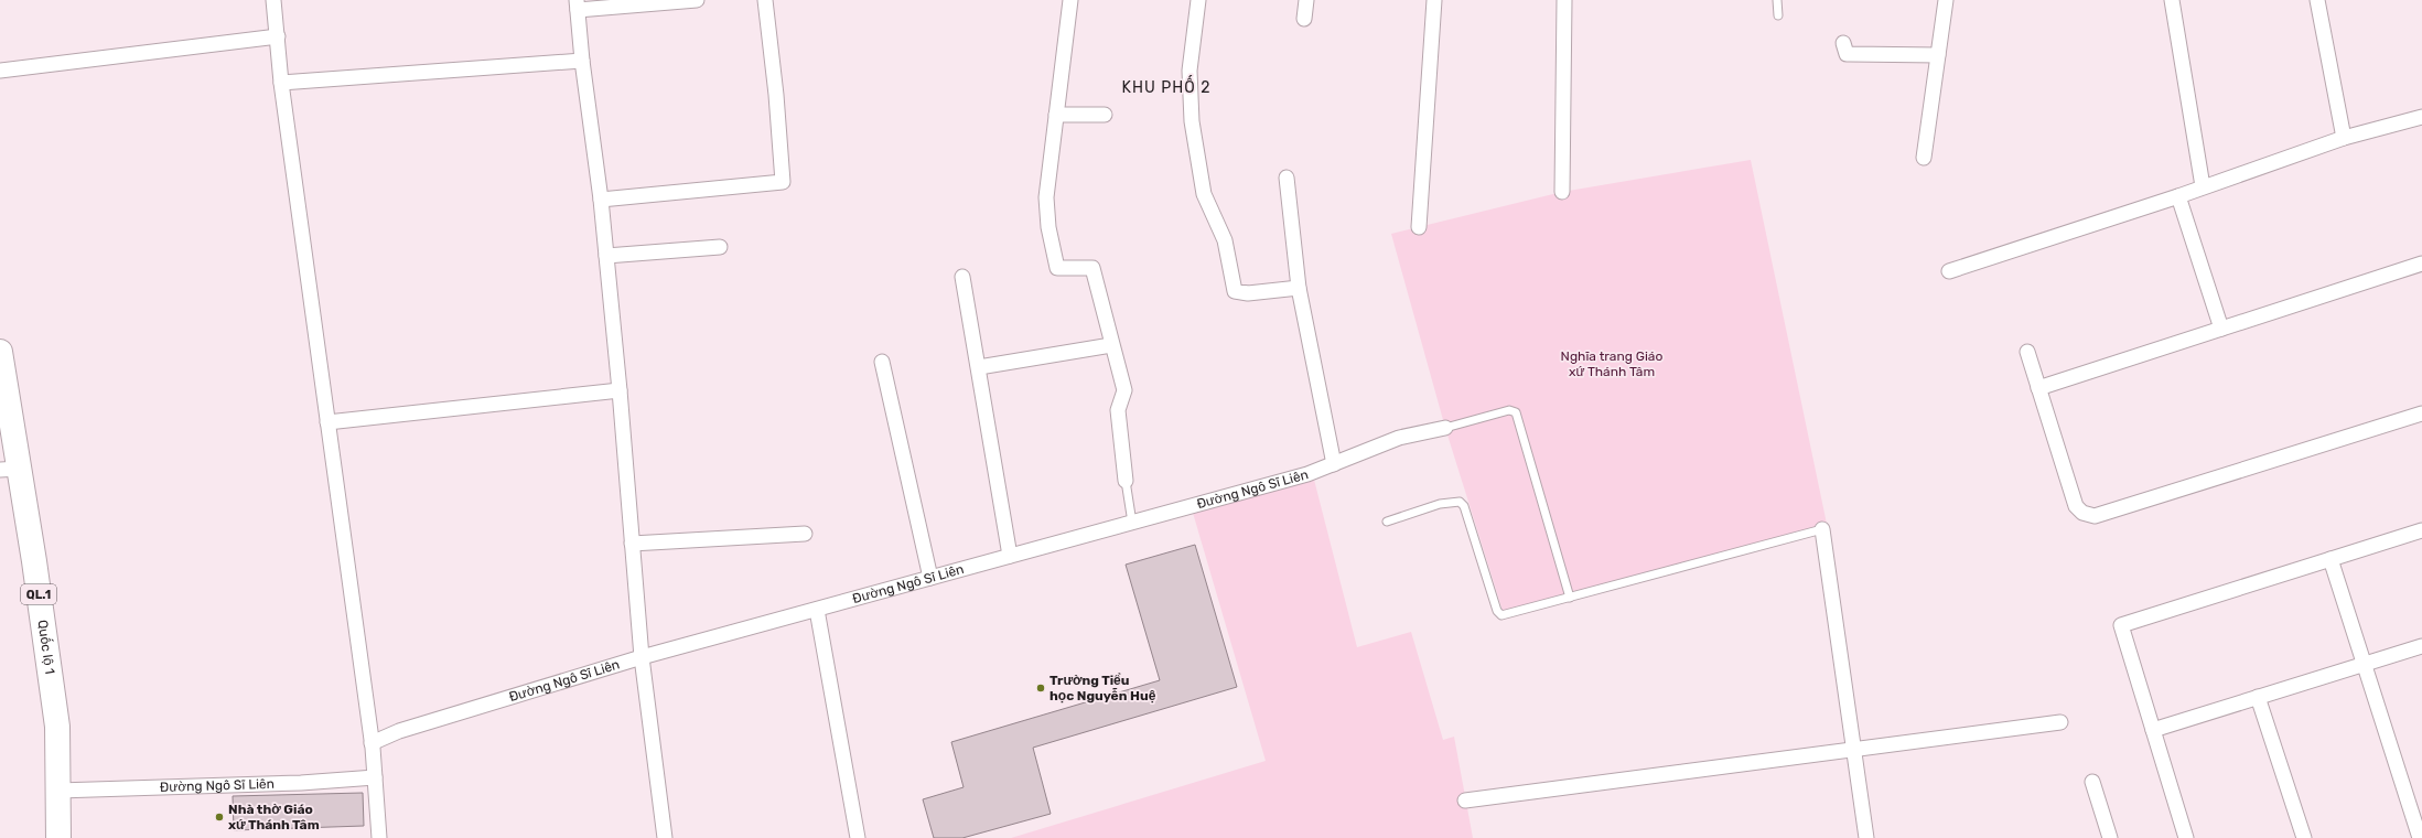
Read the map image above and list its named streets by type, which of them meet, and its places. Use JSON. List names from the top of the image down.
{
  "streets": {
    "highway": ["QL.1", "Quốc lộ 1"],
    "street": ["Đường Ngô Sĩ Liên"]
  },
  "crossings": [
    ["Đường Ngô Sĩ Liên", "Quốc lộ 1"]
  ],
  "districts": ["KHU PHỐ 2"],
  "parks": ["Nghĩa trang Giáo xứ Thánh Tâm"],
  "places": ["Trường Tiểu học Nguyễn Huệ", "Nhà thờ Giáo xứ Thánh Tâm"]
}
